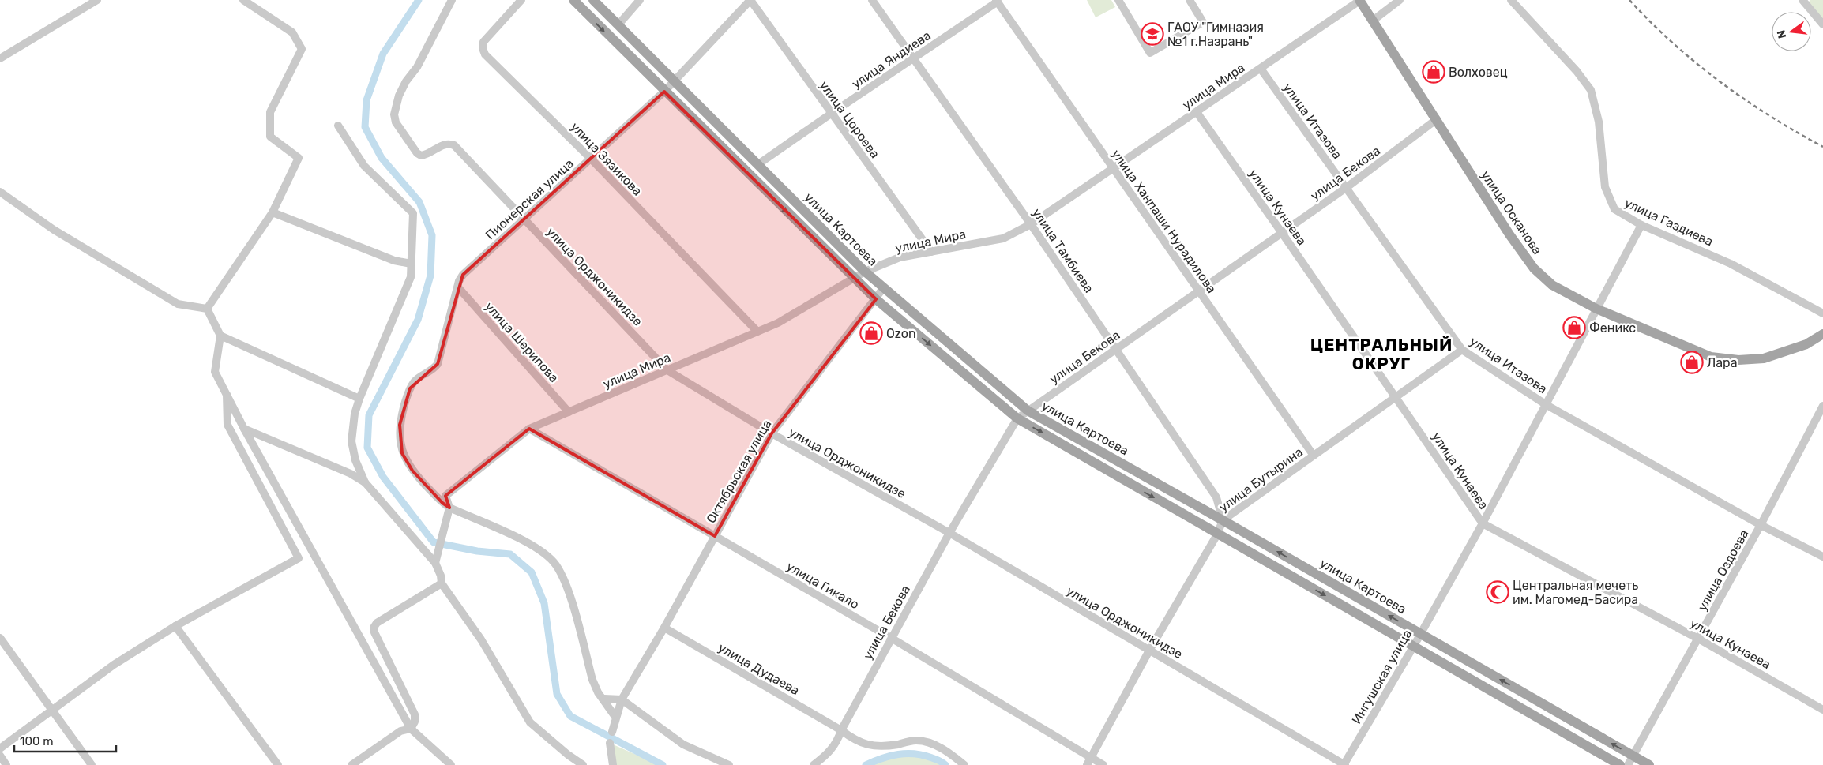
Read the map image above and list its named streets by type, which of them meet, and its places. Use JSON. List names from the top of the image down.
{
  "streets": {
    "main road": ["улица Осканова", "улица Картоева"],
    "street": [
      "улица Яндиева",
      "улица Мира",
      "улица Цороева",
      "улица Итазова",
      "улица Зязикова",
      "улица Бекова",
      "Пионерская улица",
      "улица Кунаева",
      "улица Ханпаши Нурадилова",
      "улица Газдиева",
      "улица Тамбиева",
      "улица Орджоникидзе",
      "улица Шерипова",
      "Октябрьская улица",
      "улица Бутырина",
      "улица Оздоева",
      "улица Гикало",
      "улица Дудаева",
      "Ингушская улица"
    ]
  },
  "crossings": [
    ["улица Яндиева", "улица Цороева"],
    ["улица Яндиева", "улица Ханпаши Нурадилова"],
    ["улица Яндиева", "улица Картоева"],
    ["улица Яндиева", "улица Тамбиева"],
    ["улица Мира", "улица Цороева"],
    ["улица Мира", "улица Итазова"],
    ["улица Мира", "улица Зязикова"],
    ["улица Мира", "Пионерская улица"],
    ["улица Мира", "улица Кунаева"],
    ["улица Мира", "улица Осканова"],
    ["улица Мира", "улица Ханпаши Нурадилова"],
    ["улица Мира", "улица Картоева"],
    ["улица Мира", "улица Тамбиева"],
    ["улица Мира", "улица Орджоникидзе"],
    ["улица Мира", "улица Шерипова"],
    ["улица Мира", "улица Гикало"],
    ["улица Цороева", "Пионерская улица"],
    ["улица Итазова", "улица Бекова"],
    ["улица Итазова", "улица Бутырина"],
    ["улица Итазова", "улица Оздоева"],
    ["улица Итазова", "Ингушская улица"],
    ["улица Зязикова", "Пионерская улица"],
    ["улица Бекова", "улица Кунаева"],
    ["улица Бекова", "улица Осканова"],
    ["улица Бекова", "улица Ханпаши Нурадилова"],
    ["улица Бекова", "улица Картоева"],
    ["улица Бекова", "улица Тамбиева"],
    ["улица Бекова", "улица Орджоникидзе"],
    ["улица Бекова", "улица Гикало"],
    ["улица Бекова", "улица Дудаева"],
    ["Пионерская улица", "улица Картоева"],
    ["Пионерская улица", "улица Орджоникидзе"],
    ["Пионерская улица", "улица Шерипова"],
    ["улица Кунаева", "улица Бутырина"],
    ["улица Кунаева", "улица Оздоева"],
    ["улица Кунаева", "Ингушская улица"],
    ["улица Осканова", "Ингушская улица"],
    ["улица Ханпаши Нурадилова", "улица Бутырина"],
    ["улица Газдиева", "Ингушская улица"],
    ["улица Картоева", "улица Тамбиева"],
    ["улица Картоева", "Октябрьская улица"],
    ["улица Картоева", "улица Бутырина"],
    ["улица Картоева", "улица Оздоева"],
    ["улица Картоева", "Ингушская улица"],
    ["улица Тамбиева", "улица Бутырина"],
    ["улица Орджоникидзе", "Октябрьская улица"],
    ["улица Орджоникидзе", "улица Бутырина"],
    ["улица Орджоникидзе", "Ингушская улица"],
    ["Октябрьская улица", "улица Гикало"],
    ["Октябрьская улица", "улица Дудаева"],
    ["улица Бутырина", "улица Гикало"]
  ],
  "districts": ["ЦЕНТРАЛЬНЫЙ ОКРУГ"],
  "places": {
    "school or university": ["ГАОУ \"Гимназия №1 г.Назрань\""],
    "shop": [
      "Волховец",
      "Феникс",
      "Ozon",
      "Лара"
    ],
    "mosque": ["Центральная мечеть им. Магомед-Басира"]
  },
  "scale_bar": "100 m",
  "north": "left"
}
